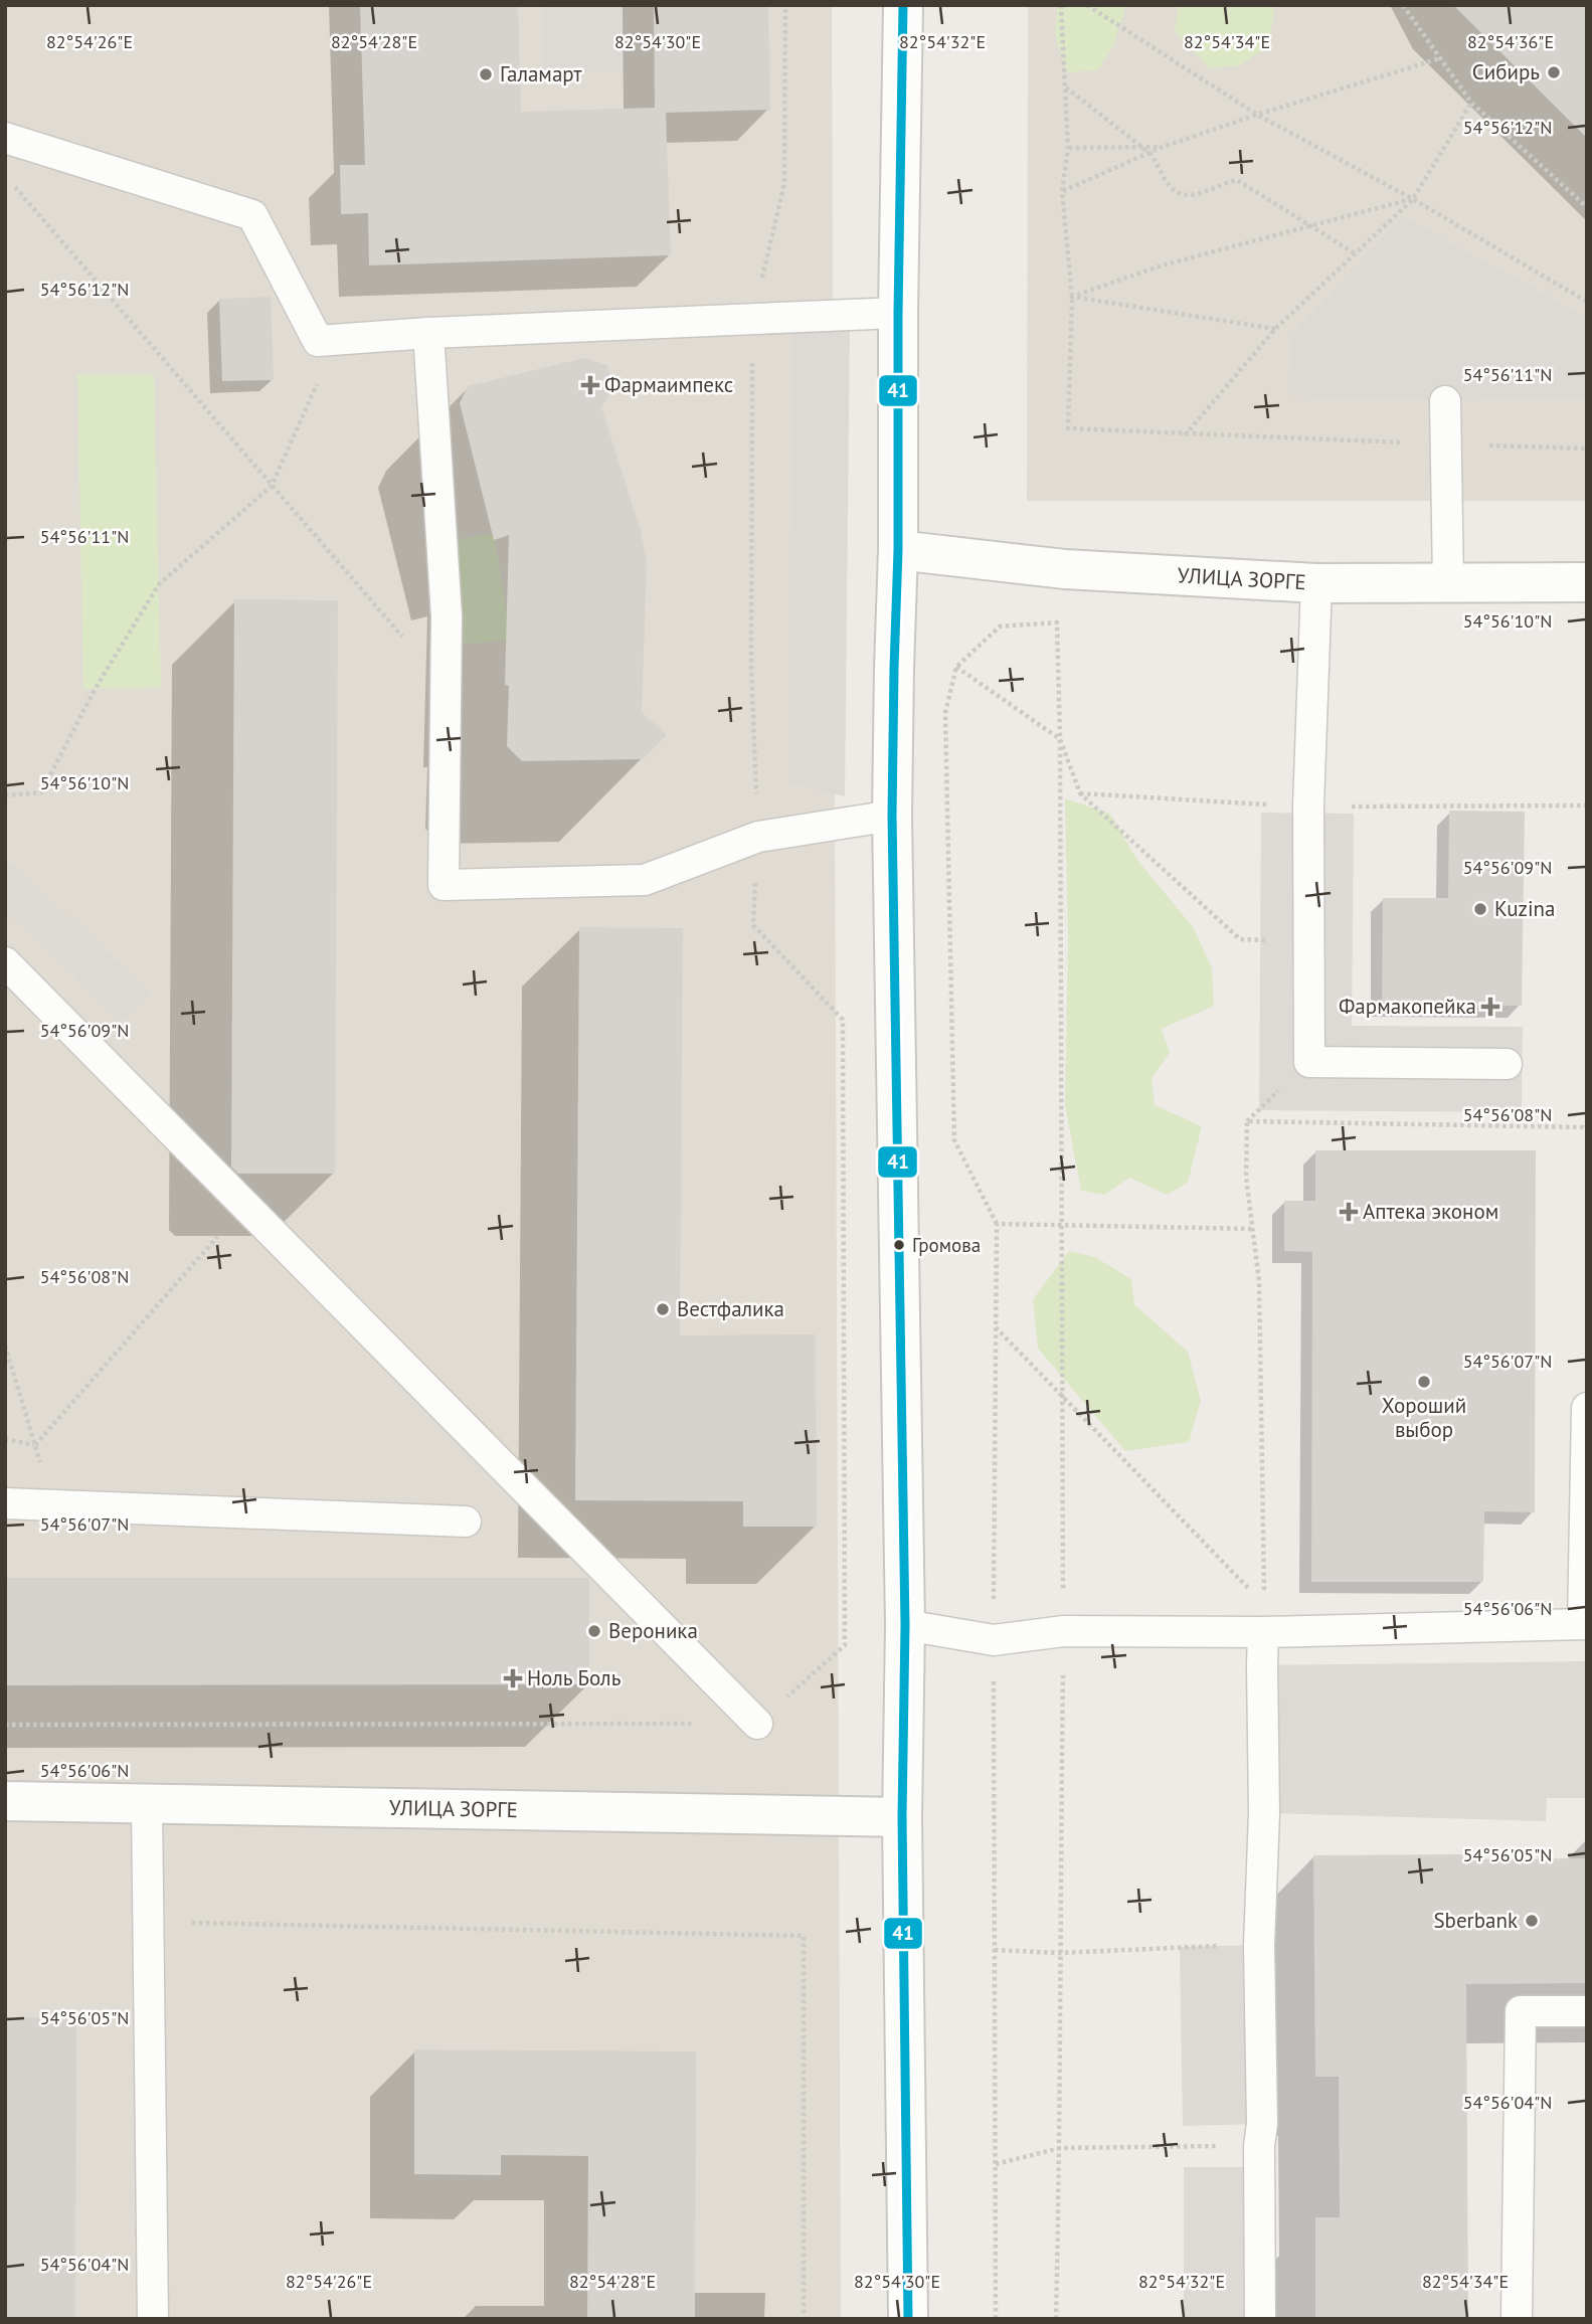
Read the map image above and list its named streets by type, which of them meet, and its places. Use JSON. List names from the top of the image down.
{
  "streets": {
    "street": ["УЛИЦА ЗОРГЕ"]
  },
  "places": {
    "other": [
      "Сибирь",
      "Галамарт",
      "Kuzina",
      "Громова",
      "Вестфалика",
      "Хороший выбор",
      "Вероника",
      "Sberbank"
    ],
    "health": [
      "Фармаимпекс",
      "Фармакопейка",
      "Аптека эконом",
      "Ноль Боль"
    ]
  },
  "lines": ["transit line 41"],
  "coordinates": [
    "82°54'26\"E",
    "82°54'28\"E",
    "82°54'30\"E",
    "82°54'32\"E",
    "82°54'34\"E",
    "82°54'36\"E",
    "54°56'12\"N",
    "54°56'11\"N",
    "54°56'10\"N",
    "54°56'09\"N",
    "54°56'08\"N",
    "54°56'07\"N",
    "54°56'06\"N",
    "54°56'05\"N",
    "54°56'04\"N"
  ]
}
